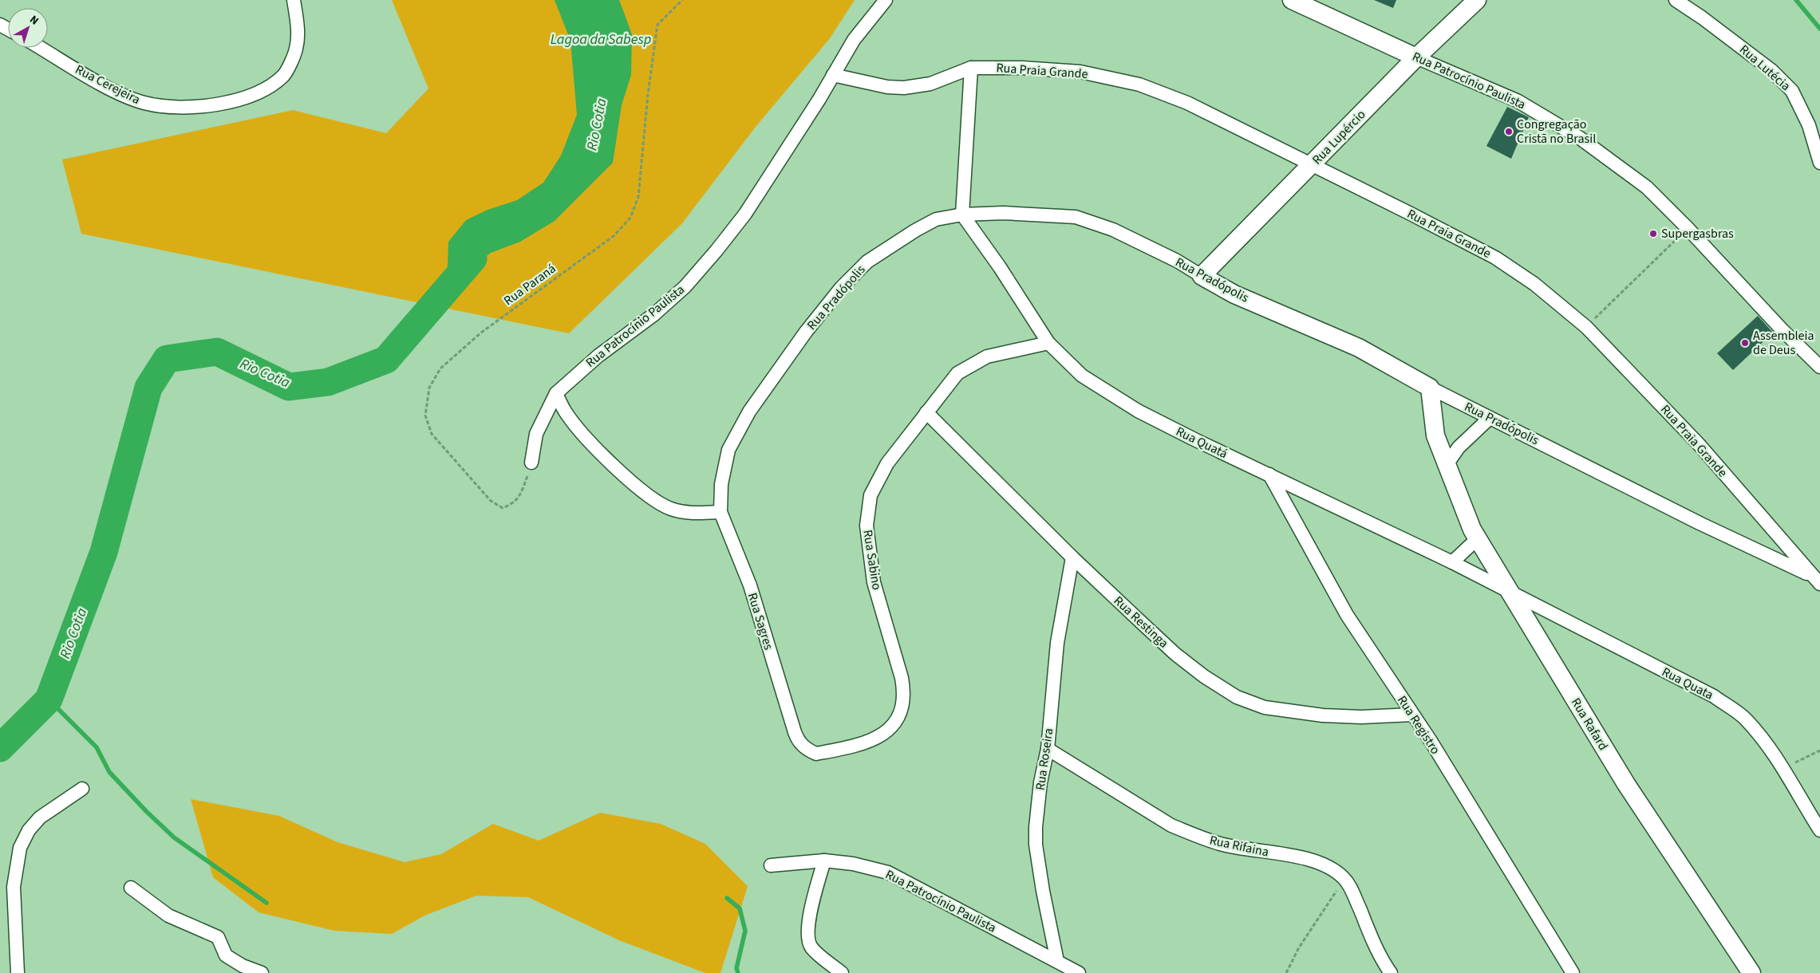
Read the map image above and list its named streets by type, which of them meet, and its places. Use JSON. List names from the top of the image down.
{
  "streets": {
    "street": [
      "Rua Lutécia",
      "Rua Praia Grande",
      "Rua Patrocínio Paulista",
      "Rua Cerejeira",
      "Rua Lupércio",
      "Rua Pradópolis",
      "Rua Quatá",
      "Rua Sabino",
      "Rua Sagres",
      "Rua Restinga",
      "Rua Quata",
      "Rua Rafard",
      "Rua Registro",
      "Rua Roseira",
      "Rua Rifaina"
    ],
    "path": ["Rua Paraná"]
  },
  "crossings": [
    ["Rua Praia Grande", "Rua Patrocínio Paulista"],
    ["Rua Praia Grande", "Rua Lupércio"],
    ["Rua Praia Grande", "Rua Pradópolis"],
    ["Rua Patrocínio Paulista", "Rua Lupércio"],
    ["Rua Patrocínio Paulista", "Rua Roseira"],
    ["Rua Lupércio", "Rua Pradópolis"],
    ["Rua Pradópolis", "Rua Quatá"],
    ["Rua Pradópolis", "Rua Sagres"],
    ["Rua Pradópolis", "Rua Rafard"],
    ["Rua Quatá", "Rua Sabino"],
    ["Rua Quatá", "Rua Quata"],
    ["Rua Quatá", "Rua Rafard"],
    ["Rua Quatá", "Rua Registro"],
    ["Rua Sabino", "Rua Sagres"],
    ["Rua Sabino", "Rua Restinga"],
    ["Rua Restinga", "Rua Registro"],
    ["Rua Restinga", "Rua Roseira"],
    ["Rua Quata", "Rua Rafard"],
    ["Rua Roseira", "Rua Rifaina"]
  ],
  "water": ["Lagoa da Sabesp", "Rio Cotia"],
  "places": ["Congregação Cristã no Brasil", "Supergasbras", "Assembleia de Deus"],
  "north": "top right"
}
